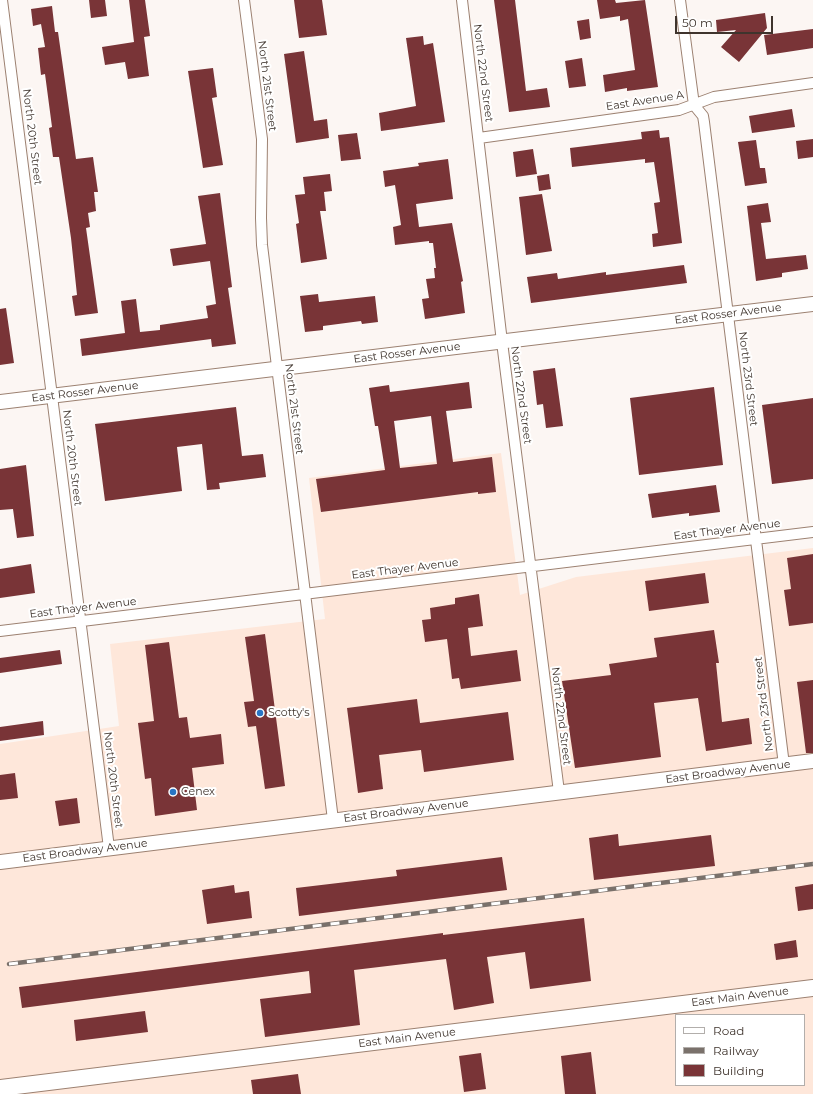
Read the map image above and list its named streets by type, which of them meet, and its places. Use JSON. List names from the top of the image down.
{
  "streets": {
    "main road": ["East Main Avenue"],
    "street": [
      "North 22nd Street",
      "North 21st Street",
      "East Avenue A",
      "North 20th Street",
      "East Rosser Avenue",
      "North 23rd Street",
      "East Thayer Avenue",
      "East Broadway Avenue"
    ]
  },
  "crossings": [
    ["North 22nd Street", "East Avenue A"],
    ["North 22nd Street", "East Rosser Avenue"],
    ["North 22nd Street", "East Thayer Avenue"],
    ["North 22nd Street", "East Broadway Avenue"],
    ["North 21st Street", "East Rosser Avenue"],
    ["North 21st Street", "East Thayer Avenue"],
    ["North 21st Street", "East Broadway Avenue"],
    ["East Avenue A", "North 23rd Street"],
    ["North 20th Street", "East Rosser Avenue"],
    ["North 20th Street", "East Thayer Avenue"],
    ["North 20th Street", "East Broadway Avenue"],
    ["East Rosser Avenue", "North 23rd Street"],
    ["North 23rd Street", "East Thayer Avenue"],
    ["North 23rd Street", "East Broadway Avenue"]
  ],
  "places": ["Scotty's", "Cenex"],
  "legend": ["Road", "Railway", "Building"],
  "scale_bar": "50 m"
}
